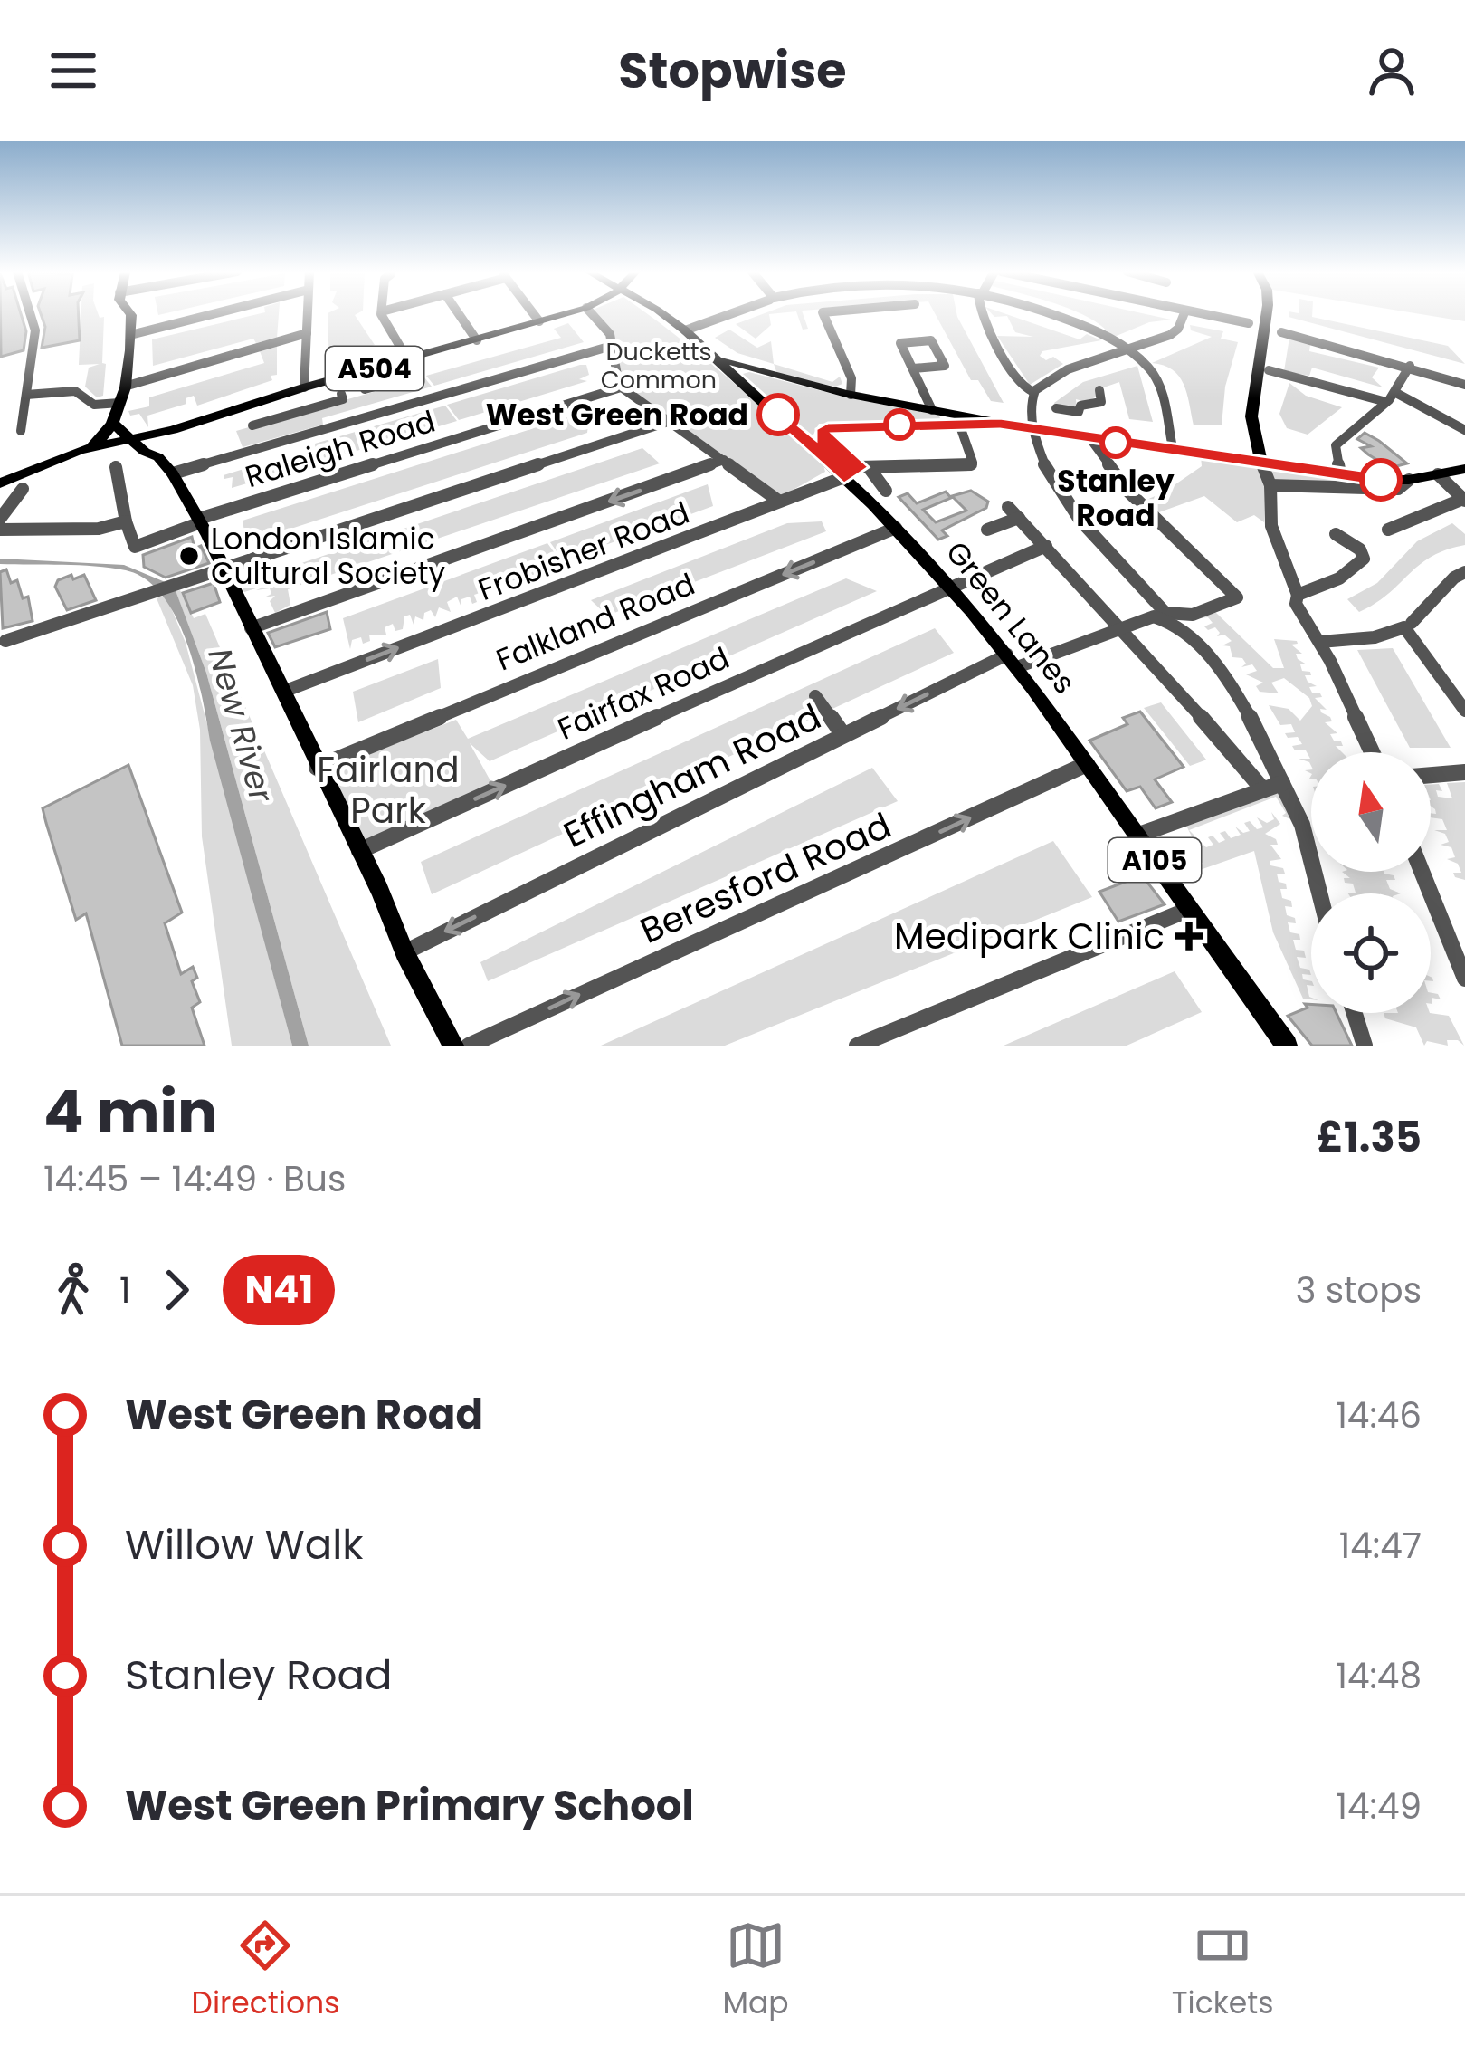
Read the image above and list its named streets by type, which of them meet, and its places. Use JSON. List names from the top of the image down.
{
  "streets": {
    "main road": ["A504", "Green Lanes", "A105"],
    "street": [
      "Raleigh Road",
      "Frobisher Road",
      "Falkland Road",
      "Fairfax Road",
      "Effingham Road",
      "Beresford Road"
    ]
  },
  "crossings": [
    ["Frobisher Road", "Green Lanes"],
    ["Green Lanes", "Falkland Road"],
    ["Green Lanes", "Fairfax Road"],
    ["Green Lanes", "Effingham Road"],
    ["Green Lanes", "Beresford Road"]
  ],
  "one_way": [
    "Falkland Road",
    "Fairfax Road",
    "Effingham Road",
    "Beresford Road"
  ],
  "water": ["New River"],
  "parks": ["Ducketts Common", "Fairland Park"],
  "places": {
    "other": ["West Green Road", "Stanley Road", "London Islamic Cultural Society"],
    "health": ["Medipark Clinic"]
  },
  "lines": ["bus line N41"],
  "north": "top",
  "page": {
    "header": "Stopwise",
    "heading": ["4 min", "14:45 – 14:49 · Bus", "£1.35"],
    "legs": ["1", "N41", "3 stops"],
    "list": [
      {
        "name": "West Green Road",
        "value": "14:46"
      },
      {
        "name": "Willow Walk",
        "value": "14:47"
      },
      {
        "name": "Stanley Road",
        "value": "14:48"
      },
      {
        "name": "West Green Primary School",
        "value": "14:49"
      }
    ],
    "tabs": ["Directions", "Map", "Tickets"]
  }
}
